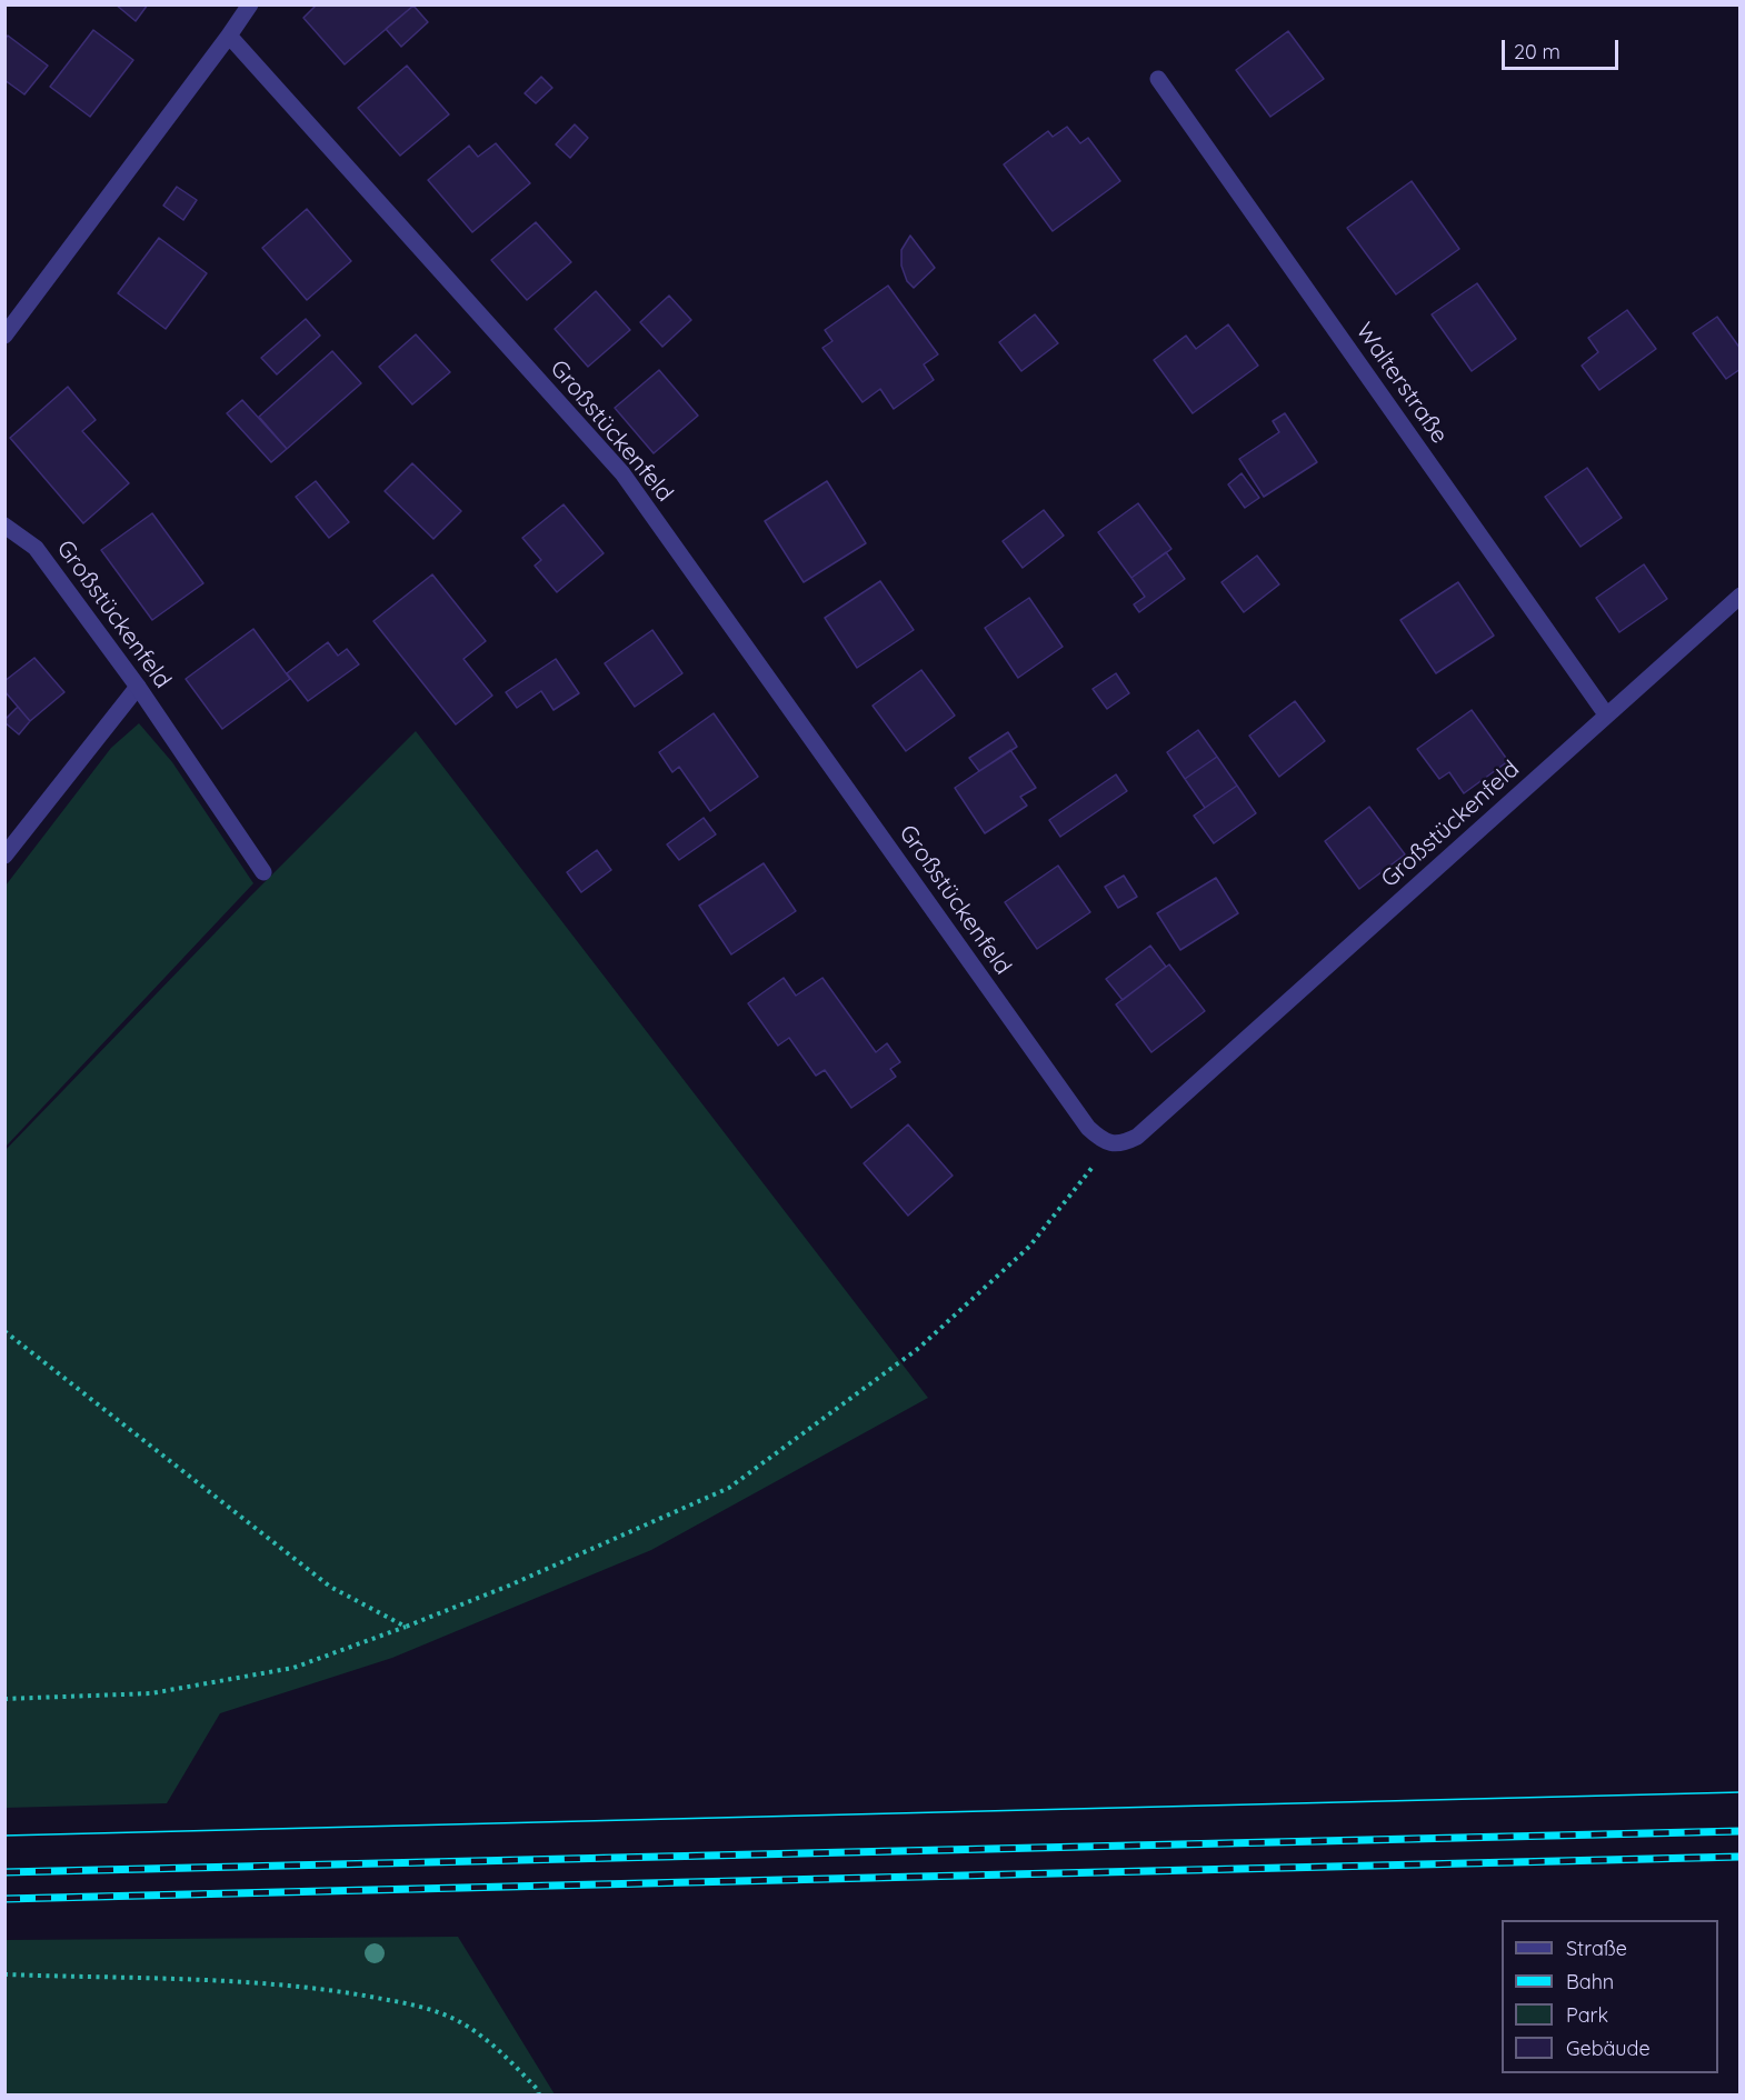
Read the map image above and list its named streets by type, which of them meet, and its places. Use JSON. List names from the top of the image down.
{
  "streets": {
    "street": ["Walterstraße", "Großstückenfeld"]
  },
  "crossings": [
    ["Walterstraße", "Großstückenfeld"]
  ],
  "legend": [
    "Straße",
    "Bahn",
    "Park",
    "Gebäude"
  ],
  "scale_bar": "20 m"
}
